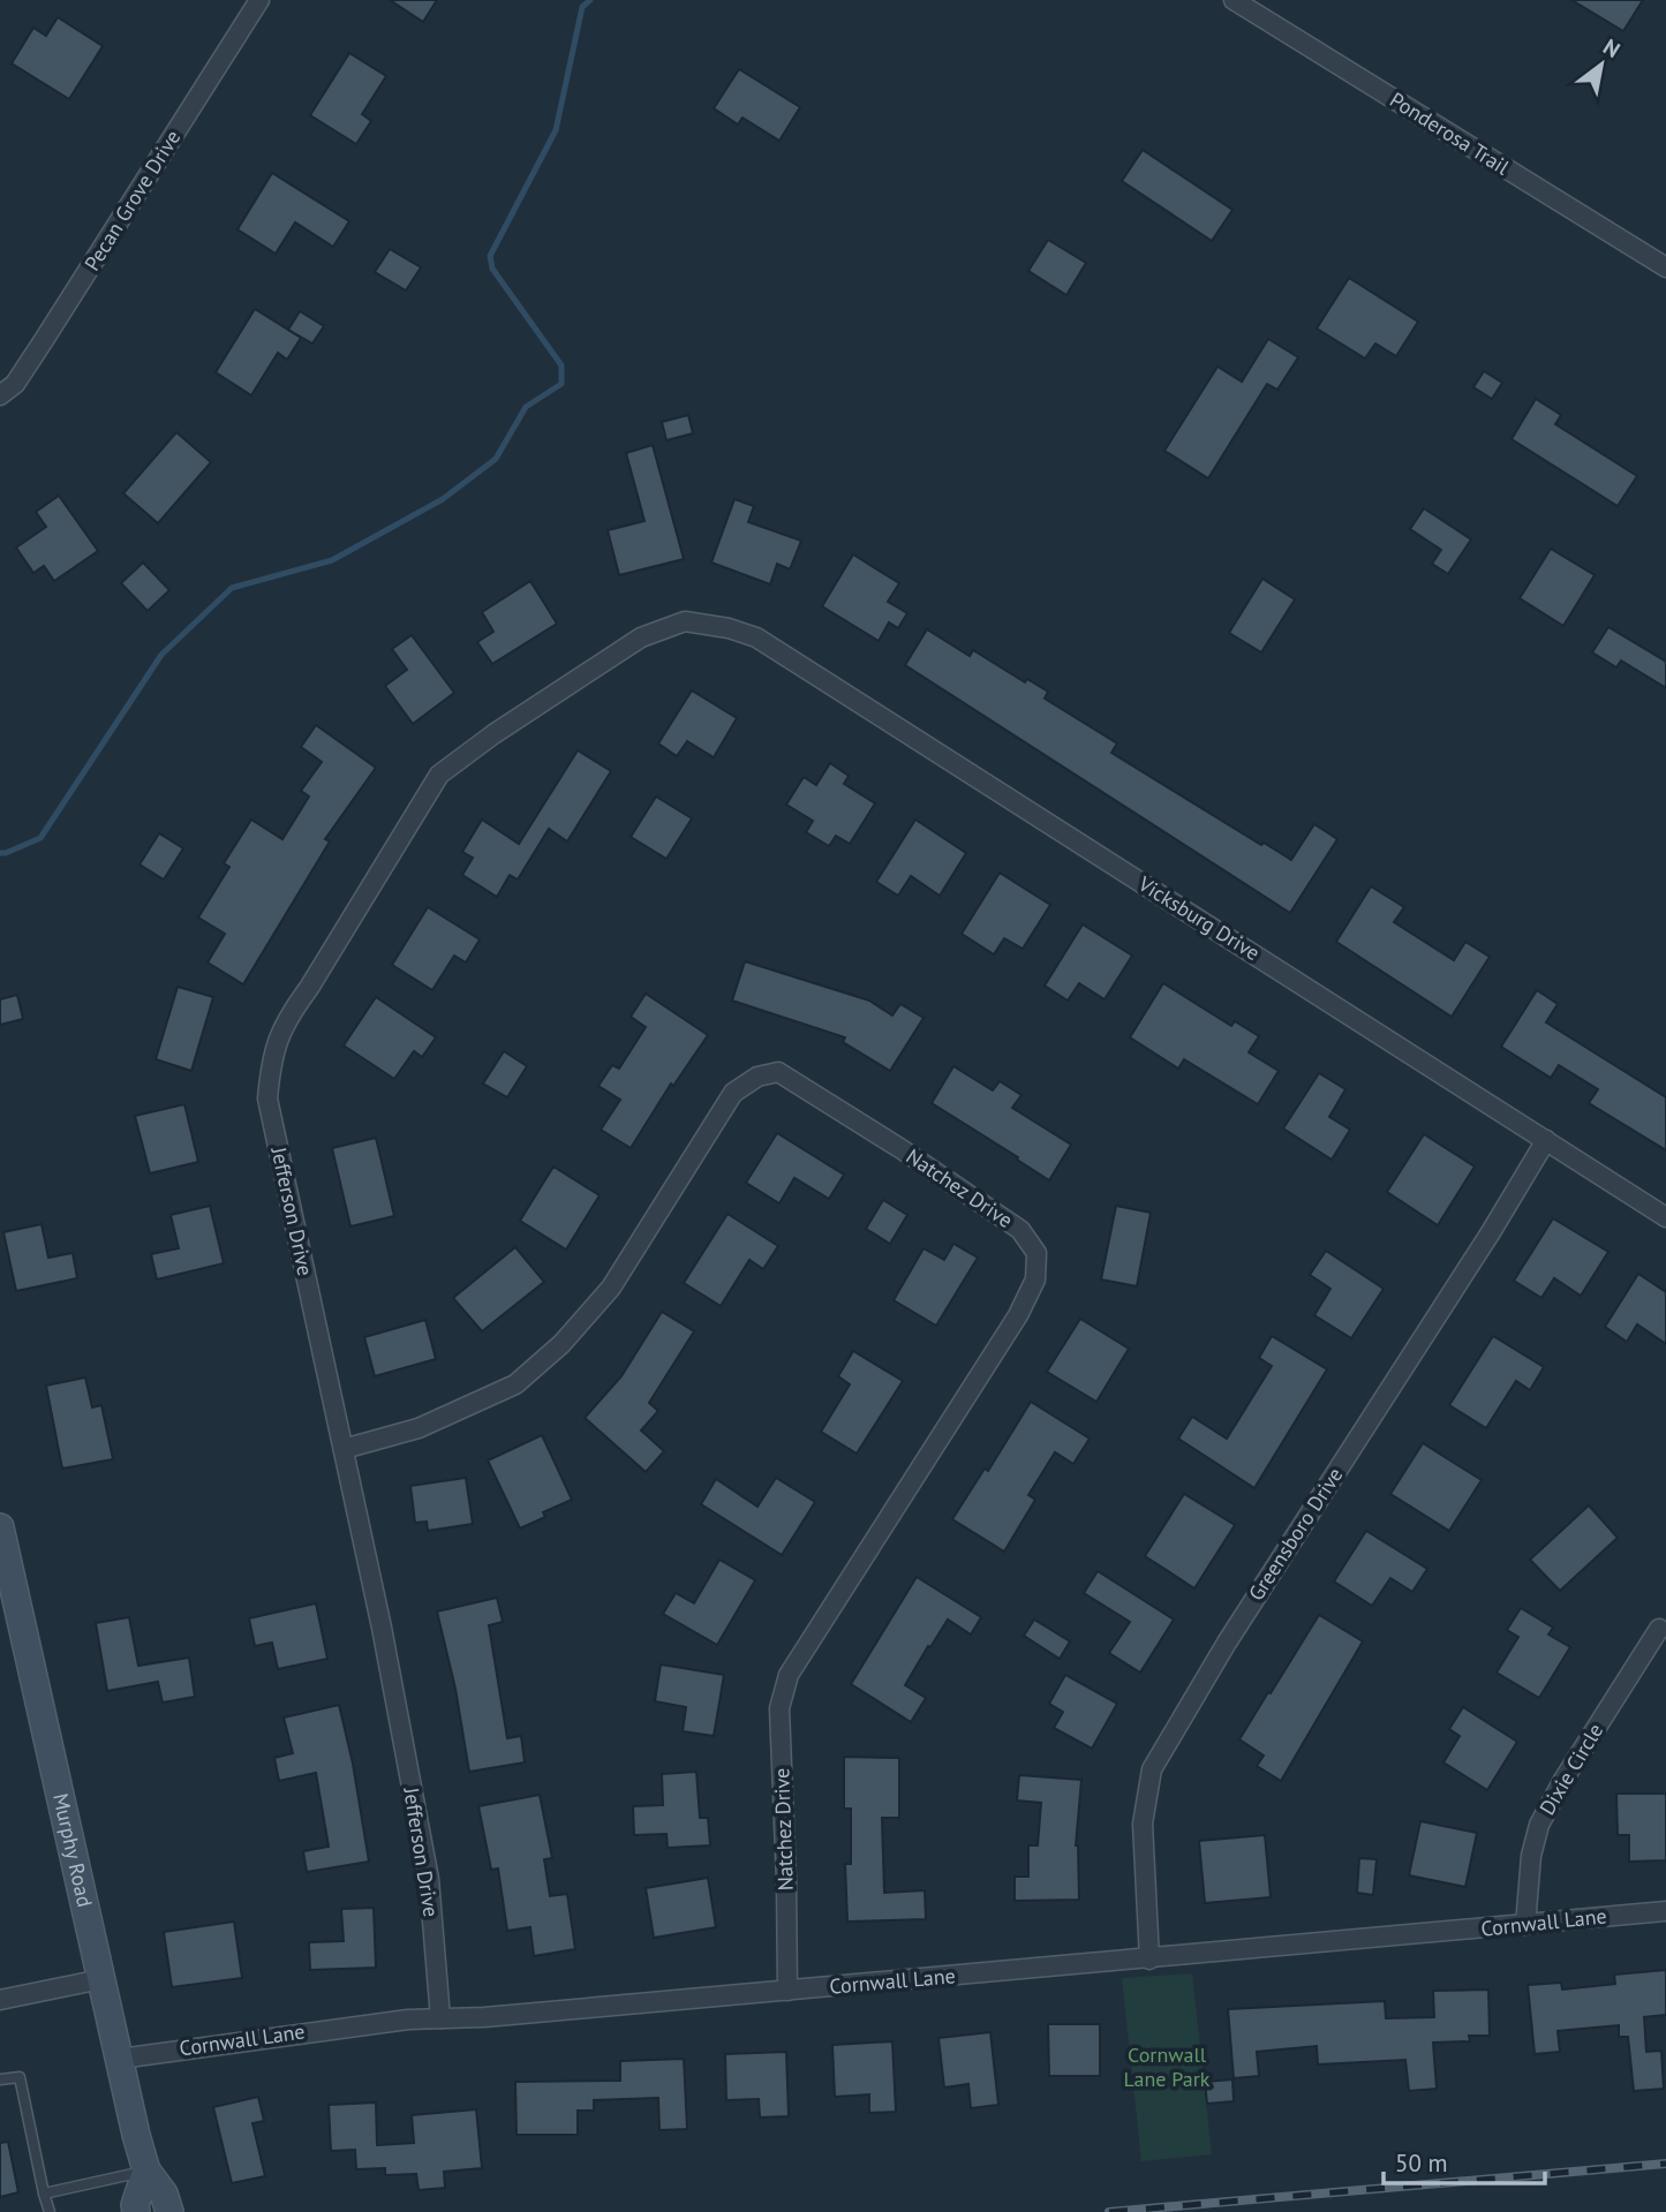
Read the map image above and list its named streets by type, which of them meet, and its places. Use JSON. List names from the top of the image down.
{
  "streets": {
    "main road": ["Murphy Road"],
    "street": [
      "Ponderosa Trail",
      "Pecan Grove Drive",
      "Vicksburg Drive",
      "Natchez Drive",
      "Jefferson Drive",
      "Greensboro Drive",
      "Dixie Circle",
      "Cornwall Lane"
    ]
  },
  "crossings": [
    ["Vicksburg Drive", "Jefferson Drive"],
    ["Vicksburg Drive", "Greensboro Drive"],
    ["Natchez Drive", "Jefferson Drive"],
    ["Natchez Drive", "Cornwall Lane"],
    ["Jefferson Drive", "Cornwall Lane"],
    ["Greensboro Drive", "Cornwall Lane"],
    ["Dixie Circle", "Cornwall Lane"],
    ["Murphy Road", "Cornwall Lane"]
  ],
  "parks": ["Cornwall Lane Park"],
  "scale_bar": "50 m",
  "north": "top right"
}
